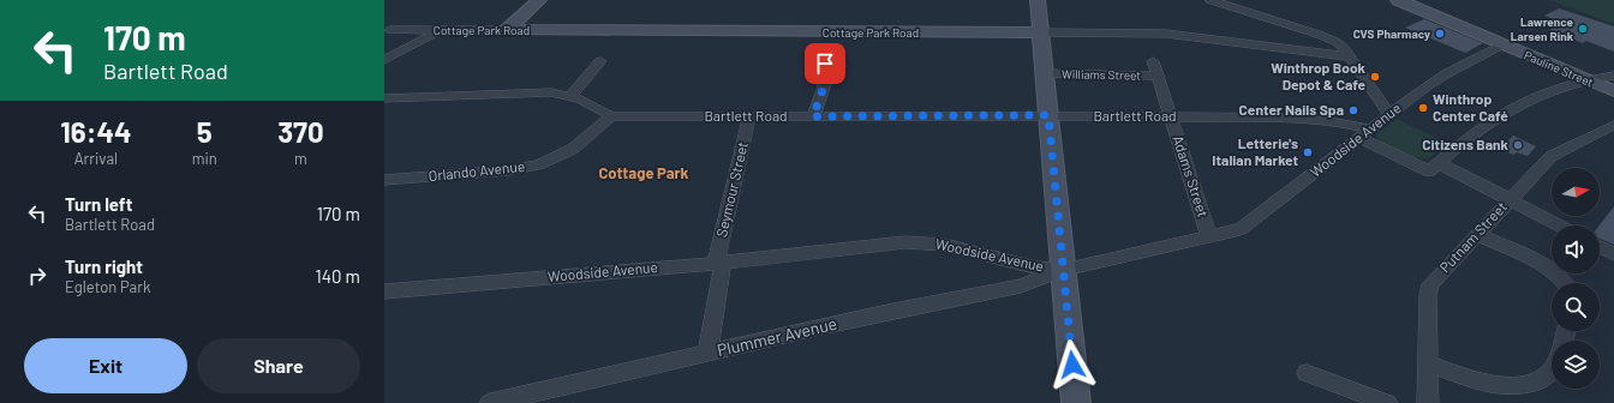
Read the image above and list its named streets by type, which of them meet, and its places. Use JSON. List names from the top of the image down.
{
  "streets": {
    "main road": ["Cottage Park Road", "Pauline Street"],
    "street": [
      "Williams Street",
      "Bartlett Road",
      "Woodside Avenue",
      "Orlando Avenue",
      "Adams Street",
      "Seymour Street",
      "Putnam Street",
      "Plummer Avenue"
    ]
  },
  "crossings": [
    ["Pauline Street", "Woodside Avenue"],
    ["Williams Street", "Adams Street"],
    ["Bartlett Road", "Woodside Avenue"],
    ["Bartlett Road", "Orlando Avenue"],
    ["Bartlett Road", "Adams Street"],
    ["Bartlett Road", "Seymour Street"],
    ["Bartlett Road", "Putnam Street"],
    ["Woodside Avenue", "Adams Street"],
    ["Woodside Avenue", "Seymour Street"],
    ["Woodside Avenue", "Plummer Avenue"],
    ["Seymour Street", "Plummer Avenue"]
  ],
  "districts": ["Cottage Park"],
  "places": [
    "Lawrence Larsen Rink",
    "CVS Pharmacy",
    "Winthrop Book Depot & Cafe",
    "Winthrop Center Café",
    "Center Nails Spa",
    "Citizens Bank",
    "Letterie's Italian Market"
  ],
  "north": "right",
  "page": {
    "turn": ["170 m", "Bartlett Road"],
    "eta": [
      "16:44",
      "Arrival",
      "5",
      "min",
      "370",
      "m"
    ],
    "list": [
      {
        "name": "Turn left",
        "note": "Bartlett Road",
        "value": "170 m"
      },
      {
        "name": "Turn right",
        "note": "Egleton Park",
        "value": "140 m"
      }
    ],
    "buttons": ["Exit", "Share"]
  }
}
